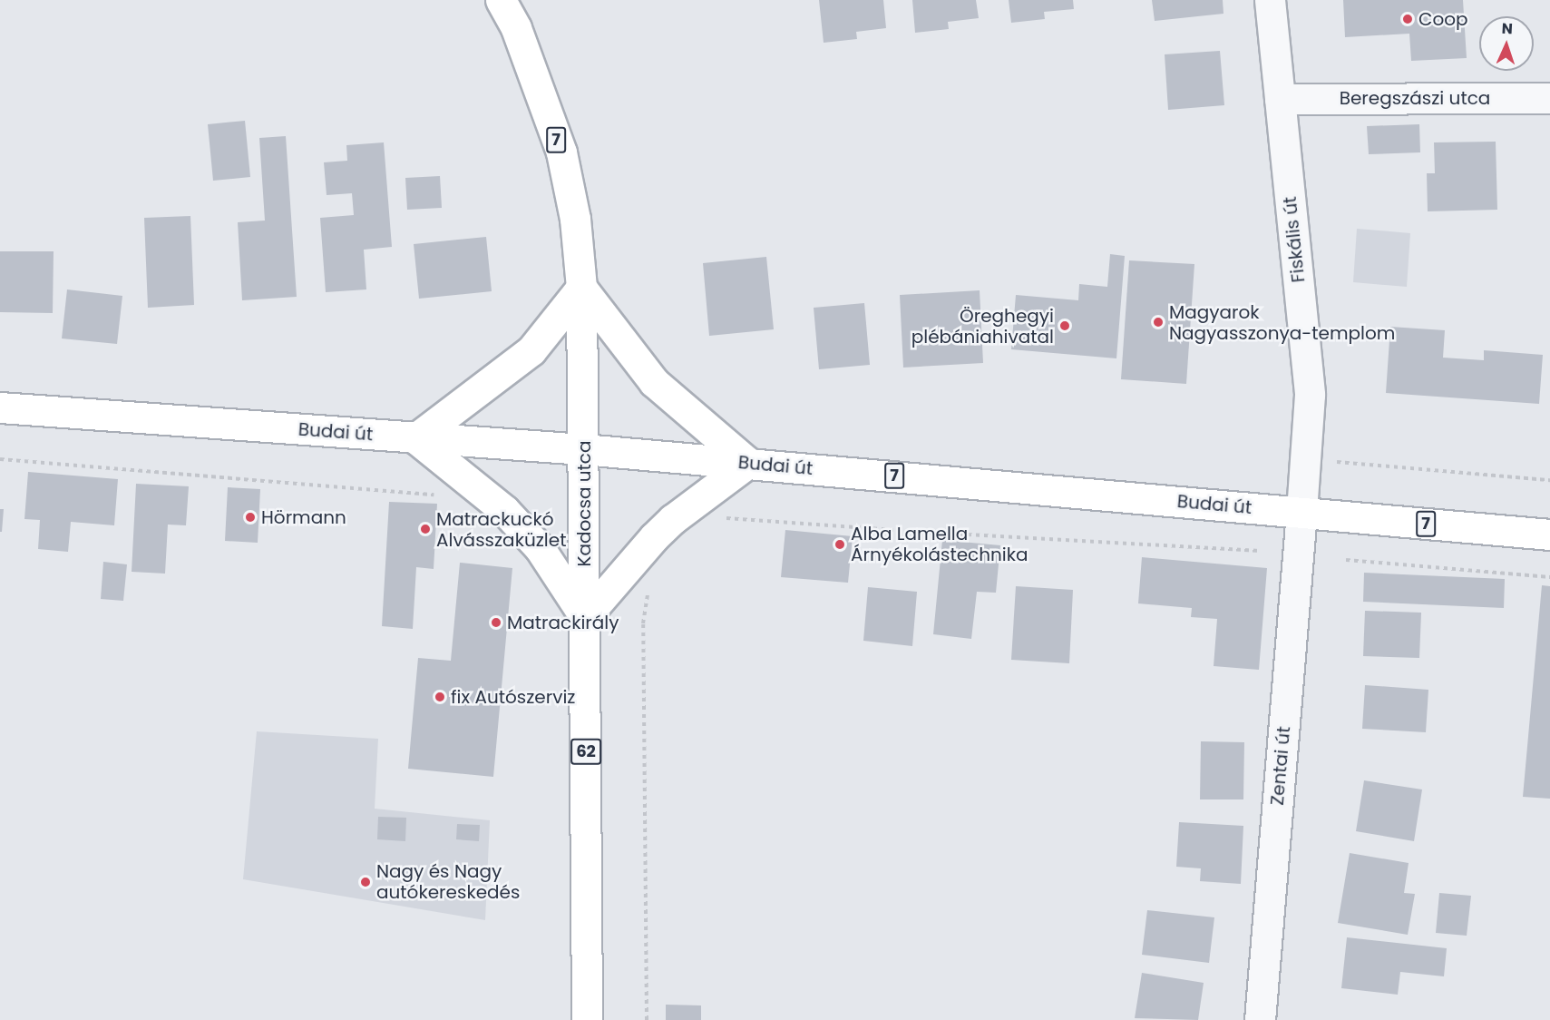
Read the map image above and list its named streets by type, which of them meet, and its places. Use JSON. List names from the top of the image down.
{
  "streets": {
    "main road": [
      "7",
      "Budai út",
      "Kadocsa utca",
      "62"
    ],
    "street": ["Beregszászi utca", "Fiskális út", "Zentai út"]
  },
  "crossings": [
    ["Beregszászi utca", "Fiskális út"],
    ["Fiskális út", "Budai út"],
    ["Fiskális út", "Zentai út"],
    ["Budai út", "Kadocsa utca"],
    ["Budai út", "Zentai út"]
  ],
  "places": [
    "Coop",
    "Magyarok Nagyasszonya-templom",
    "Öreghegyi plébániahivatal",
    "Hörmann",
    "Matrackuckó Alvásszaküzlet",
    "Alba Lamella Árnyékolástechnika",
    "Matrackirály",
    "fix Autószerviz",
    "Nagy és Nagy autókereskedés"
  ],
  "north": "top"
}
